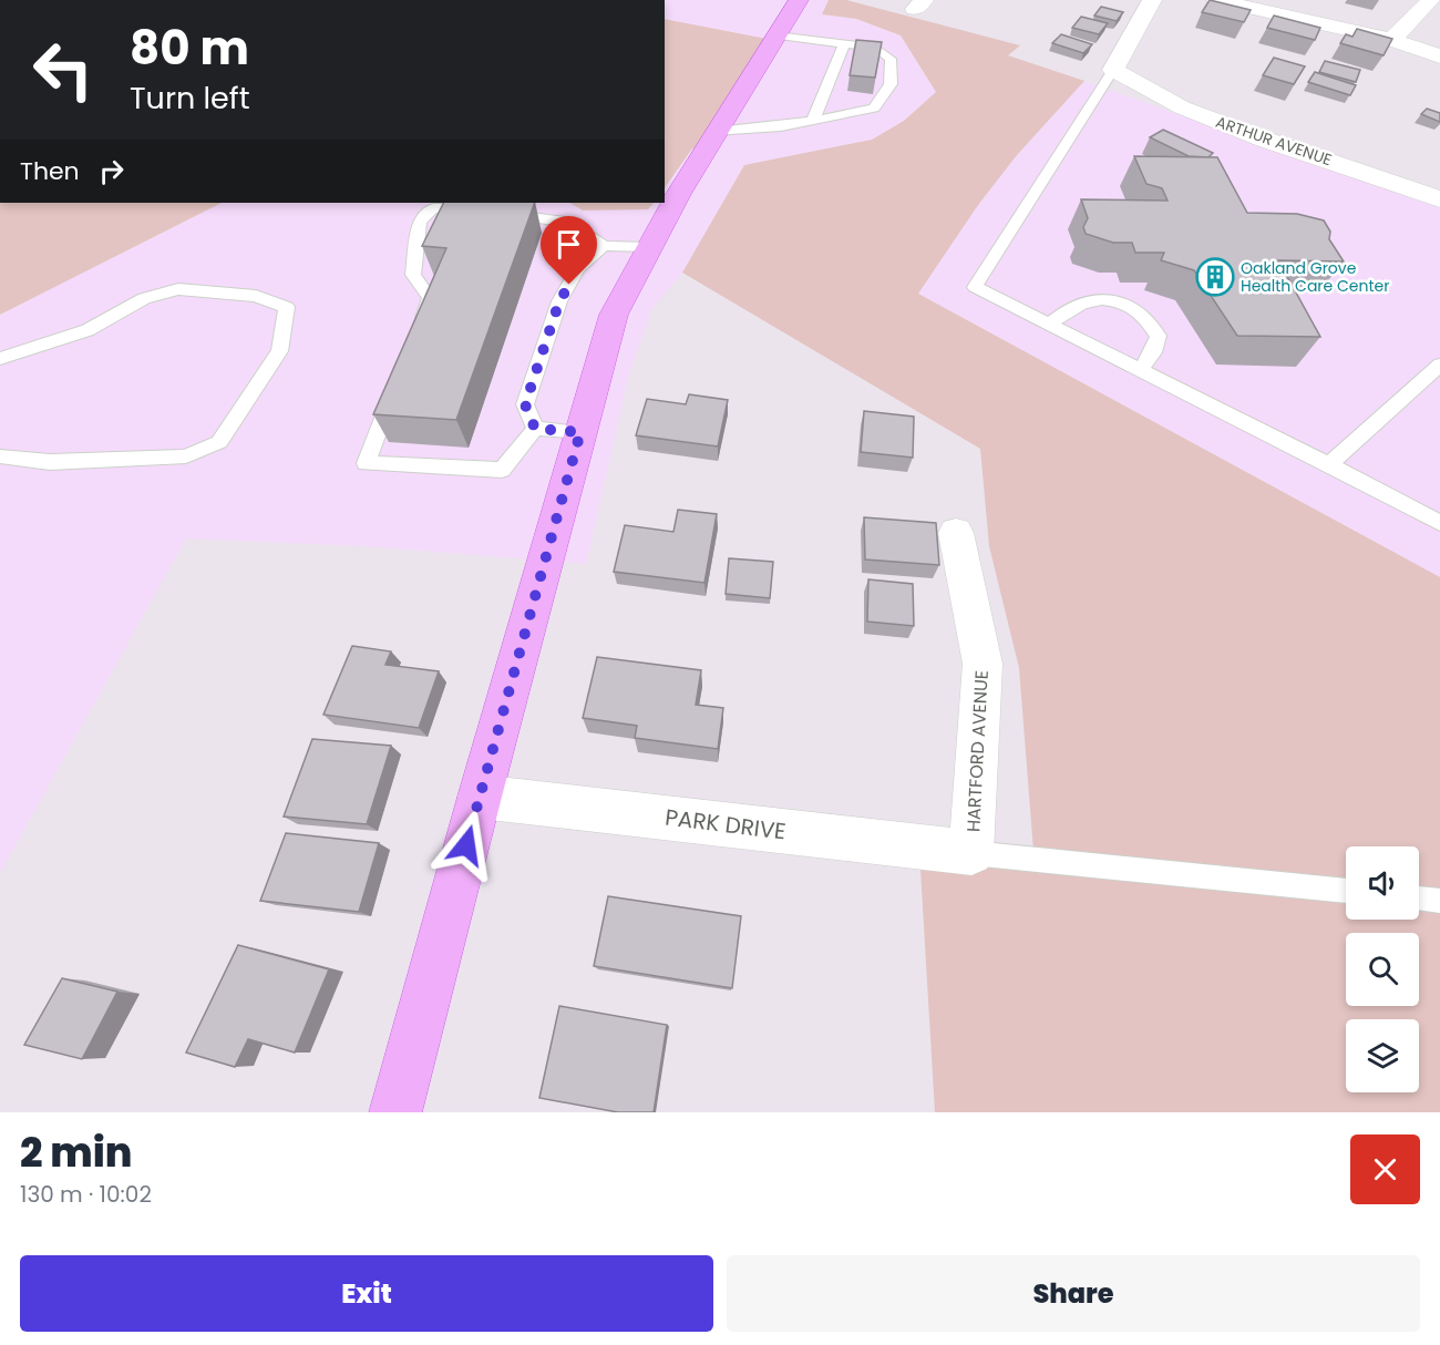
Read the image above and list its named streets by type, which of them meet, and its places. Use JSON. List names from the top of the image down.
{
  "streets": {
    "street": ["ARTHUR AVENUE", "HARTFORD AVENUE", "PARK DRIVE"]
  },
  "crossings": [
    ["HARTFORD AVENUE", "PARK DRIVE"]
  ],
  "places": {
    "building": ["Oakland Grove Health Care Center"]
  },
  "page": {
    "turn": ["80 m", "Turn left"],
    "then": "Then",
    "heading": ["2 min", "130 m · 10:02"],
    "buttons": ["Exit", "Share"]
  }
}
